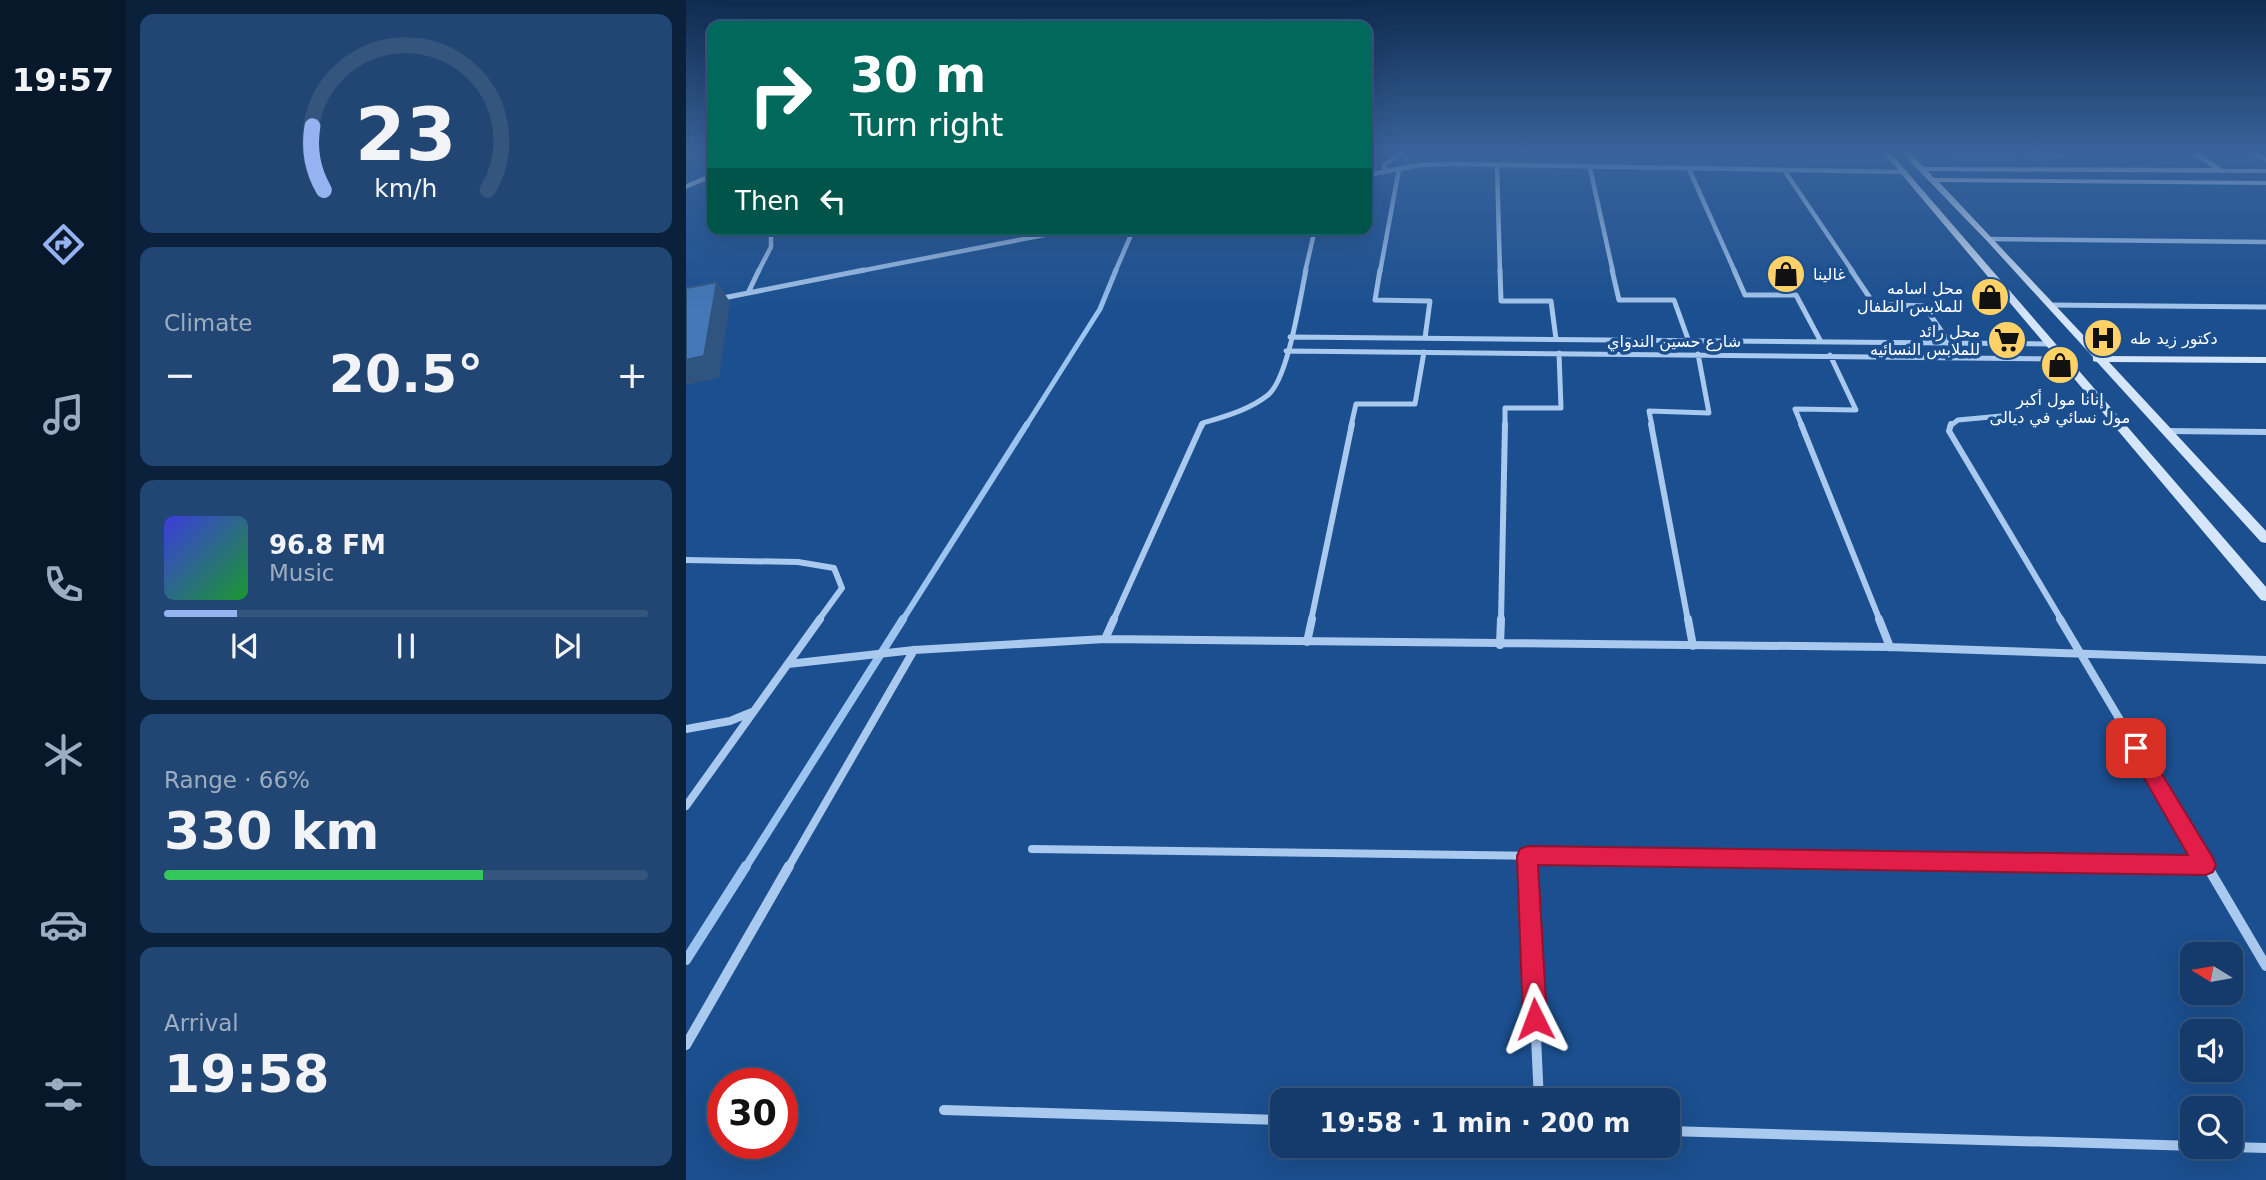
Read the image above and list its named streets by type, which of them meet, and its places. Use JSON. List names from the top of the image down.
{
  "streets": {
    "street": ["شارع حسين الندواي"]
  },
  "places": {
    "shop": ["غالينا", "محل اسامه للملابس الطفال", "إنانا مول أكبر مول نسائي في ديالى"],
    "hospital": ["دكتور زيد طه"],
    "supermarket": ["محل رائد للملابس النسائيه"]
  },
  "north": "left",
  "page": {
    "tabs": "19:57",
    "turn": ["30 m", "Turn right"],
    "then": "Then",
    "tile": [
      "Climate",
      ["Range · 66%", "330 km"],
      ["Arrival", "19:58"]
    ],
    "heat": ["−", "20.5°", "+"],
    "song": ["96.8 FM", "Music"],
    "limit": "30",
    "trip": "19:58 · 1 min · 200 m",
    "gauge": ["23", "km/h"]
  }
}
